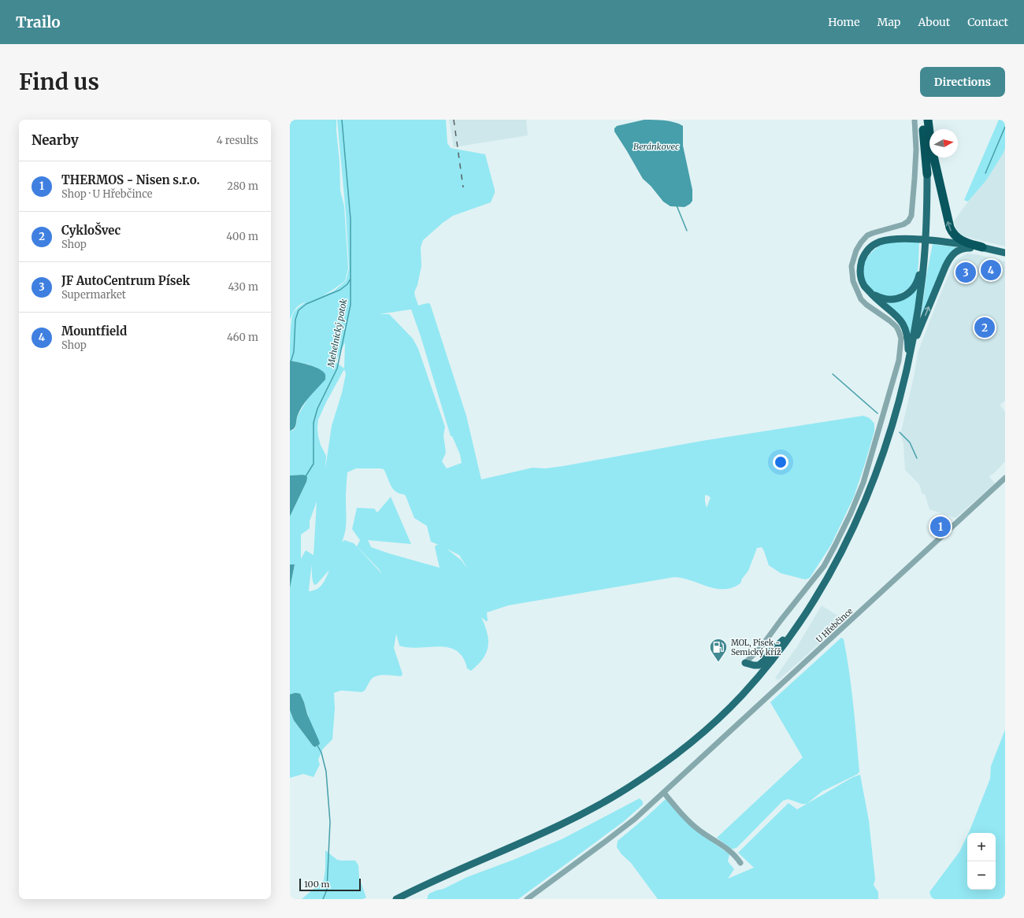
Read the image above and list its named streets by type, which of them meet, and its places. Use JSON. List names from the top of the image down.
{
  "streets": {
    "street": ["U Hřebčince"]
  },
  "water": ["Beránkovec", "Mehelnický potok"],
  "places": {
    "fuel station": ["MOL, Písek - Semický kříž"]
  },
  "scale_bar": "100 m",
  "north": "right",
  "page": {
    "header": "Trailo",
    "nav": [
      "Home",
      "Map",
      "About",
      "Contact"
    ],
    "buttons": "Directions",
    "title": "Find us",
    "heading": ["Nearby", "4 results"],
    "list": [
      {
        "mark": "1",
        "name": "THERMOS - Nisen s.r.o.",
        "note": "Shop · U Hřebčince",
        "value": "280 m"
      },
      {
        "mark": "2",
        "name": "CykloŠvec",
        "note": "Shop",
        "value": "400 m"
      },
      {
        "mark": "3",
        "name": "JF AutoCentrum Písek",
        "note": "Supermarket",
        "value": "430 m"
      },
      {
        "mark": "4",
        "name": "Mountfield",
        "note": "Shop",
        "value": "460 m"
      }
    ],
    "pins": [
      "4",
      "3",
      "2",
      "1"
    ],
    "map_buttons": ["+", "−"],
    "scale": "100 m"
  }
}
